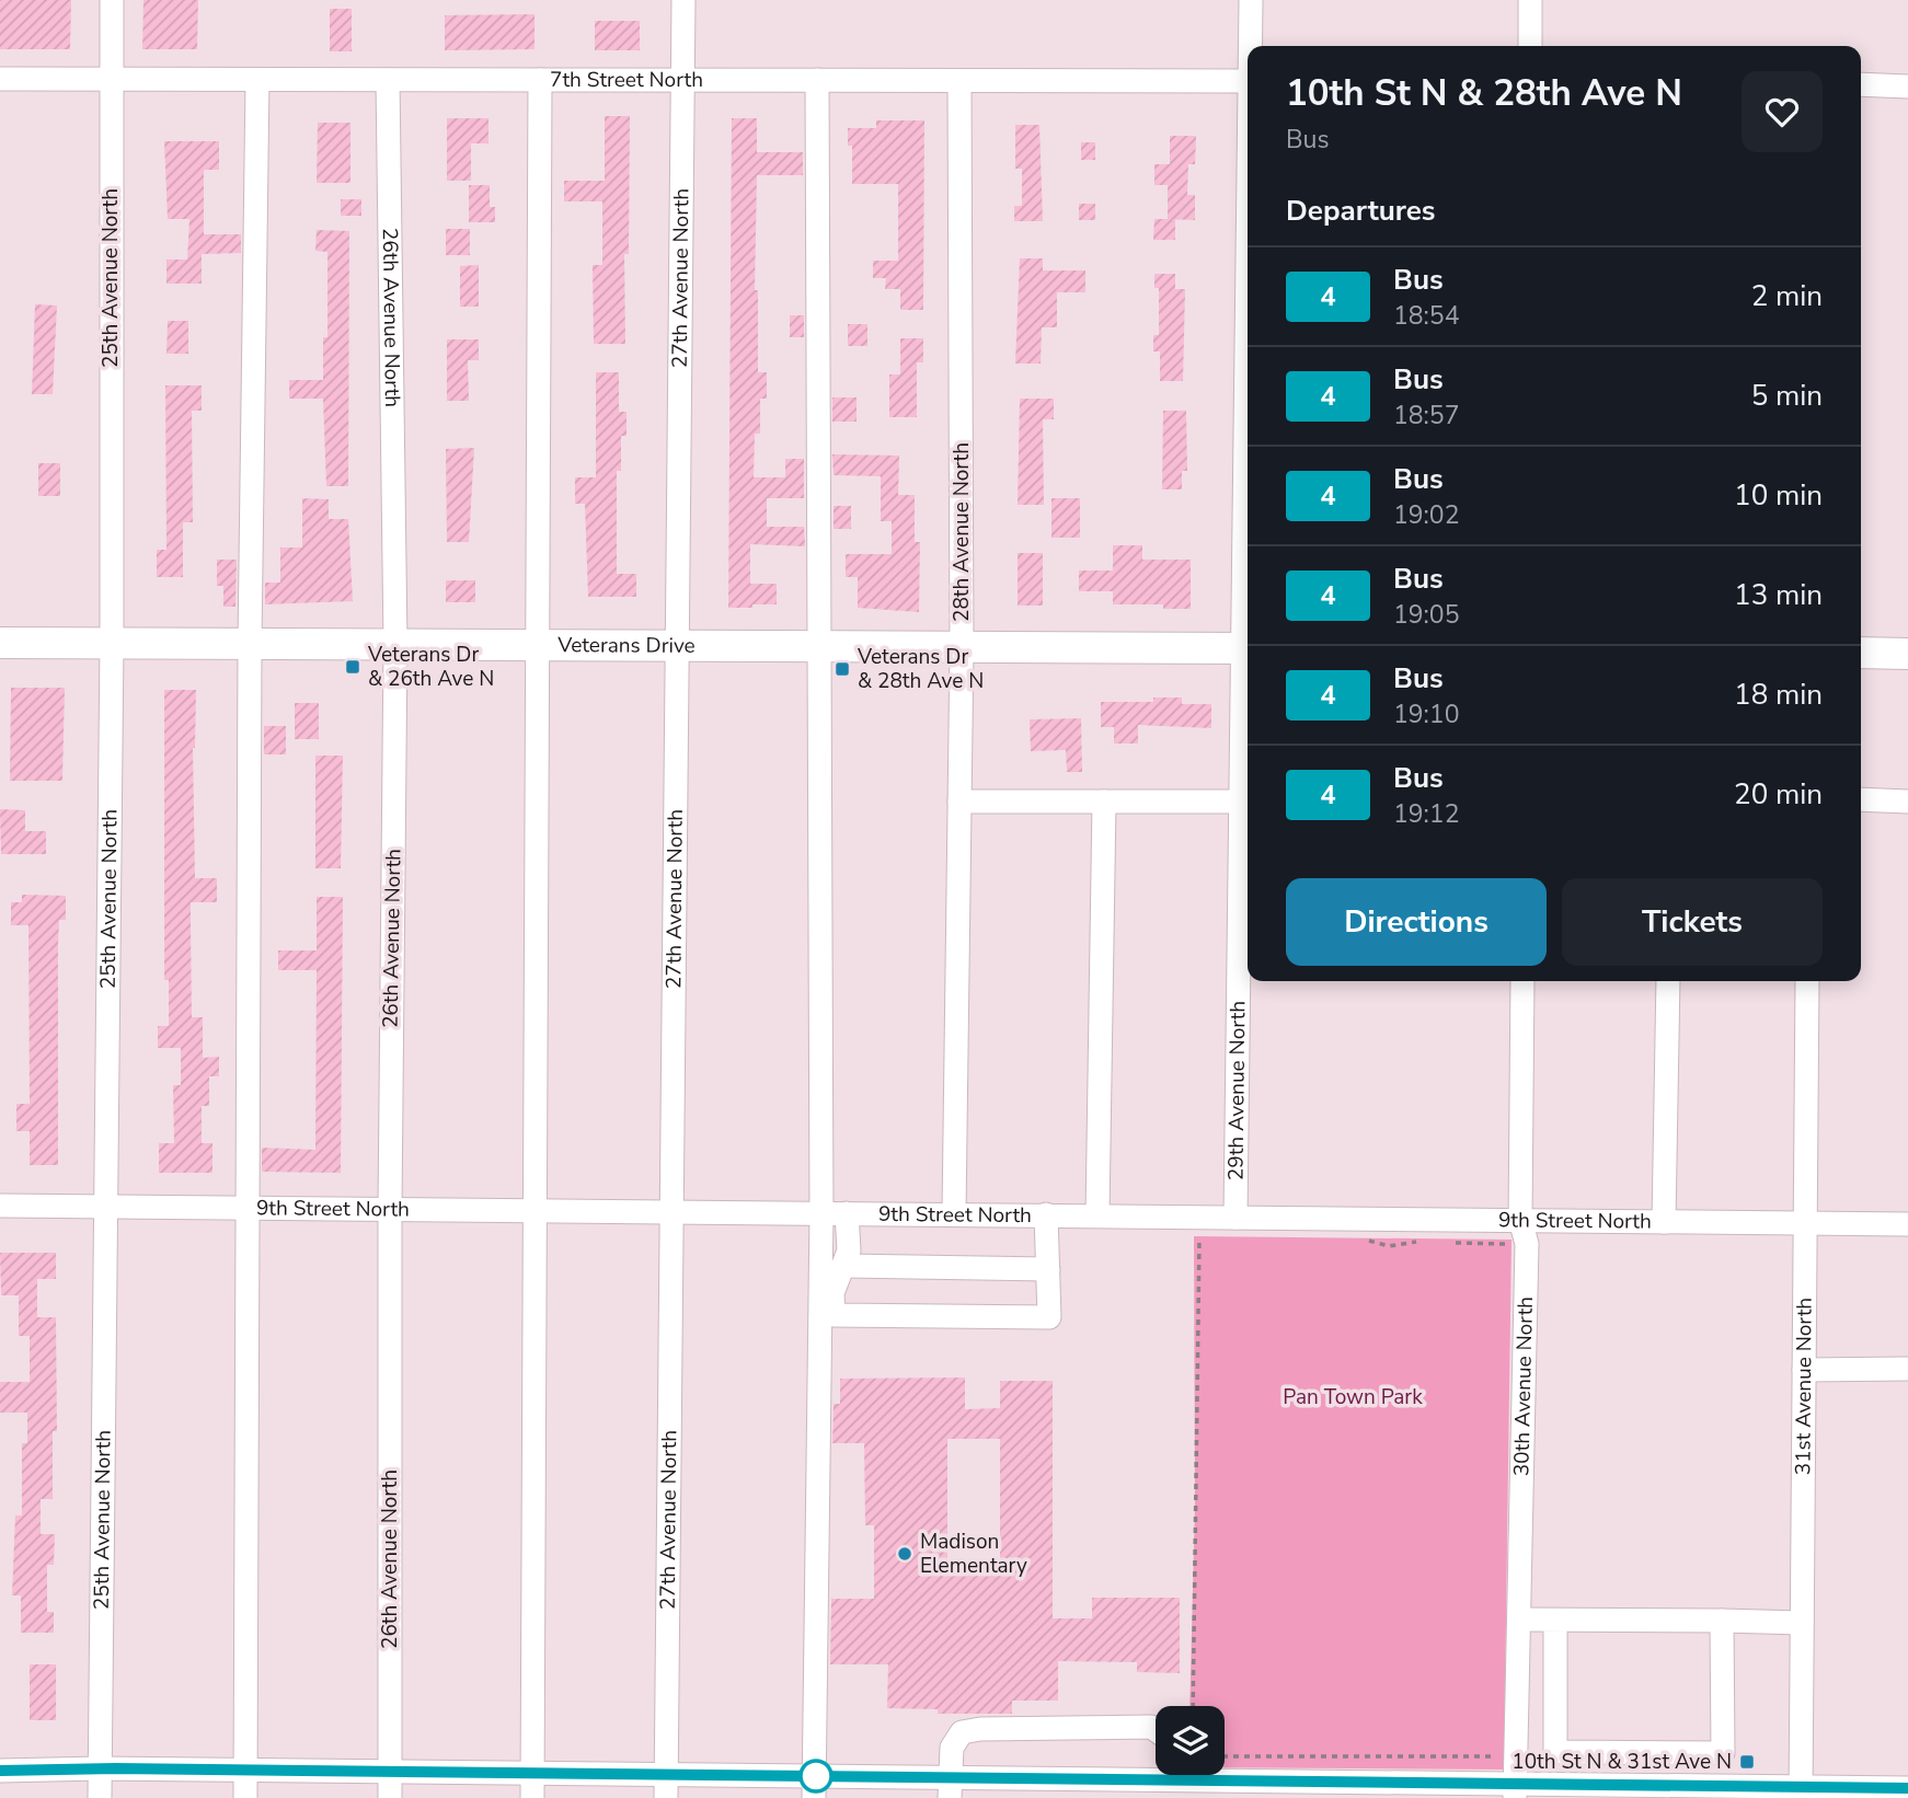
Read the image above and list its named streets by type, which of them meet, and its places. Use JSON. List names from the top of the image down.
{
  "streets": {
    "main road": ["Veterans Drive"],
    "street": [
      "7th Street North",
      "25th Avenue North",
      "27th Avenue North",
      "26th Avenue North",
      "28th Avenue North",
      "29th Avenue North",
      "9th Street North",
      "30th Avenue North",
      "31st Avenue North"
    ]
  },
  "crossings": [
    ["7th Street North", "25th Avenue North"],
    ["7th Street North", "27th Avenue North"],
    ["7th Street North", "26th Avenue North"],
    ["7th Street North", "28th Avenue North"],
    ["25th Avenue North", "Veterans Drive"],
    ["25th Avenue North", "9th Street North"],
    ["27th Avenue North", "Veterans Drive"],
    ["27th Avenue North", "9th Street North"],
    ["26th Avenue North", "Veterans Drive"],
    ["26th Avenue North", "9th Street North"],
    ["28th Avenue North", "Veterans Drive"],
    ["28th Avenue North", "9th Street North"],
    ["29th Avenue North", "9th Street North"],
    ["9th Street North", "30th Avenue North"],
    ["9th Street North", "31st Avenue North"]
  ],
  "parks": ["Pan Town Park"],
  "places": {
    "transit": ["Veterans Dr & 26th Ave N", "Veterans Dr & 28th Ave N", "10th St N & 31st Ave N"],
    "other": ["Madison Elementary"]
  },
  "lines": ["bus line 4"],
  "page": {
    "heading": [
      ["10th St N & 28th Ave N", "Bus"],
      "Departures"
    ],
    "list": [
      {
        "mark": "4",
        "name": "Bus",
        "note": "18:54",
        "value": "2 min"
      },
      {
        "mark": "4",
        "name": "Bus",
        "note": "18:57",
        "value": "5 min"
      },
      {
        "mark": "4",
        "name": "Bus",
        "note": "19:02",
        "value": "10 min"
      },
      {
        "mark": "4",
        "name": "Bus",
        "note": "19:05",
        "value": "13 min"
      },
      {
        "mark": "4",
        "name": "Bus",
        "note": "19:10",
        "value": "18 min"
      },
      {
        "mark": "4",
        "name": "Bus",
        "note": "19:12",
        "value": "20 min"
      }
    ],
    "buttons": ["Directions", "Tickets"]
  }
}
